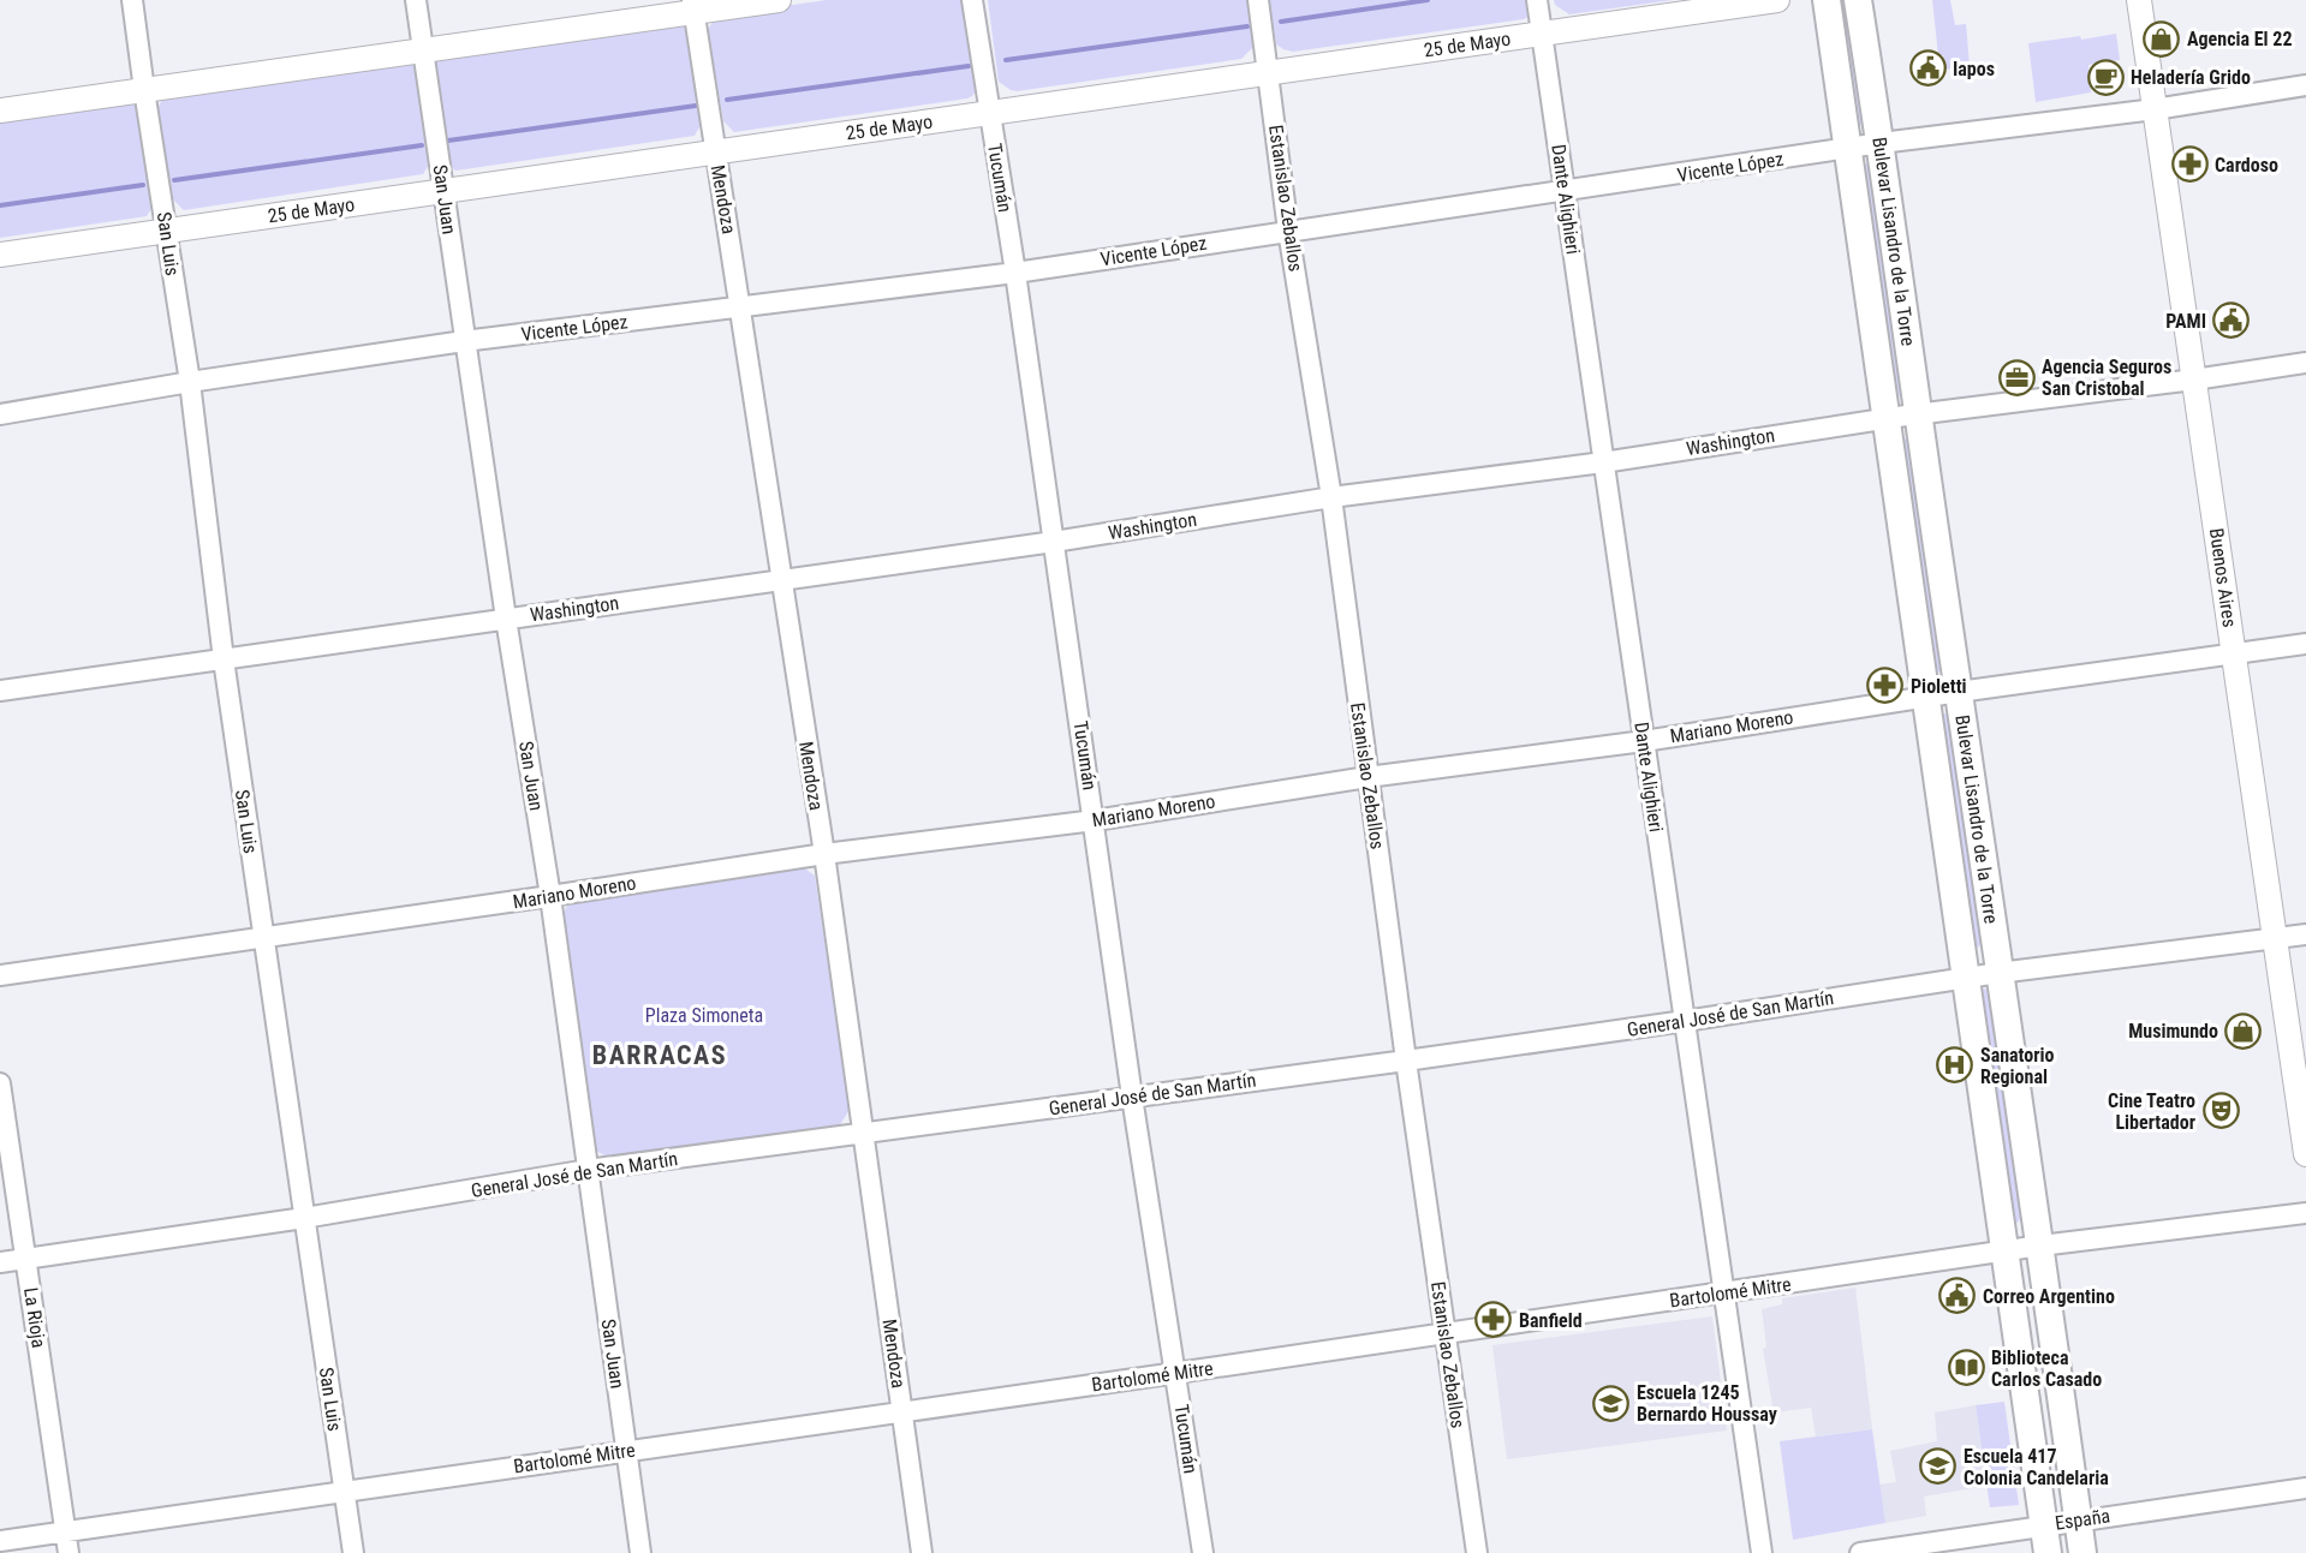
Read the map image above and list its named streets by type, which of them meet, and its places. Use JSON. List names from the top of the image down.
{
  "streets": {
    "main road": ["Bulevar Lisandro de la Torre"],
    "street": [
      "25 de Mayo",
      "Vicente López",
      "Tucumán",
      "Estanislao Zeballos",
      "San Juan",
      "Mendoza",
      "Dante Alighieri",
      "San Luis",
      "Washington",
      "Buenos Aires",
      "Mariano Moreno",
      "General José de San Martín",
      "Bartolomé Mitre",
      "La Rioja",
      "España"
    ]
  },
  "crossings": [
    ["25 de Mayo", "Tucumán"],
    ["25 de Mayo", "Estanislao Zeballos"],
    ["25 de Mayo", "San Juan"],
    ["25 de Mayo", "Mendoza"],
    ["25 de Mayo", "Dante Alighieri"],
    ["25 de Mayo", "San Luis"],
    ["Vicente López", "Tucumán"],
    ["Vicente López", "Estanislao Zeballos"],
    ["Vicente López", "San Juan"],
    ["Vicente López", "Mendoza"],
    ["Vicente López", "Dante Alighieri"],
    ["Vicente López", "Bulevar Lisandro de la Torre"],
    ["Vicente López", "San Luis"],
    ["Vicente López", "Buenos Aires"],
    ["Tucumán", "Washington"],
    ["Tucumán", "Mariano Moreno"],
    ["Tucumán", "General José de San Martín"],
    ["Tucumán", "Bartolomé Mitre"],
    ["Estanislao Zeballos", "Washington"],
    ["Estanislao Zeballos", "Mariano Moreno"],
    ["Estanislao Zeballos", "General José de San Martín"],
    ["Estanislao Zeballos", "Bartolomé Mitre"],
    ["San Juan", "Washington"],
    ["San Juan", "Mariano Moreno"],
    ["San Juan", "General José de San Martín"],
    ["San Juan", "Bartolomé Mitre"],
    ["Mendoza", "Washington"],
    ["Mendoza", "Mariano Moreno"],
    ["Mendoza", "General José de San Martín"],
    ["Mendoza", "Bartolomé Mitre"],
    ["Dante Alighieri", "Washington"],
    ["Dante Alighieri", "Mariano Moreno"],
    ["Dante Alighieri", "General José de San Martín"],
    ["Dante Alighieri", "Bartolomé Mitre"],
    ["Bulevar Lisandro de la Torre", "Washington"],
    ["Bulevar Lisandro de la Torre", "Mariano Moreno"],
    ["Bulevar Lisandro de la Torre", "General José de San Martín"],
    ["Bulevar Lisandro de la Torre", "Bartolomé Mitre"],
    ["Bulevar Lisandro de la Torre", "España"],
    ["San Luis", "Washington"],
    ["San Luis", "Mariano Moreno"],
    ["San Luis", "General José de San Martín"],
    ["San Luis", "Bartolomé Mitre"],
    ["Washington", "Buenos Aires"],
    ["Buenos Aires", "Mariano Moreno"],
    ["Buenos Aires", "General José de San Martín"],
    ["General José de San Martín", "La Rioja"],
    ["Bartolomé Mitre", "La Rioja"]
  ],
  "districts": ["BARRACAS"],
  "parks": ["Plaza Simoneta"],
  "places": {
    "shop": ["Agencia El 22", "Musimundo"],
    "public building": ["Iapos", "PAMI", "Correo Argentino"],
    "cafe": ["Heladería Grido"],
    "pharmacy": ["Cardoso", "Pioletti", "Banfield"],
    "office": ["Agencia Seguros San Cristobal"],
    "hospital": ["Sanatorio Regional"],
    "theatre": ["Cine Teatro Libertador"],
    "library": ["Biblioteca Carlos Casado"],
    "school or university": ["Escuela 1245 Bernardo Houssay", "Escuela 417 Colonia Candelaria"]
  }
}
